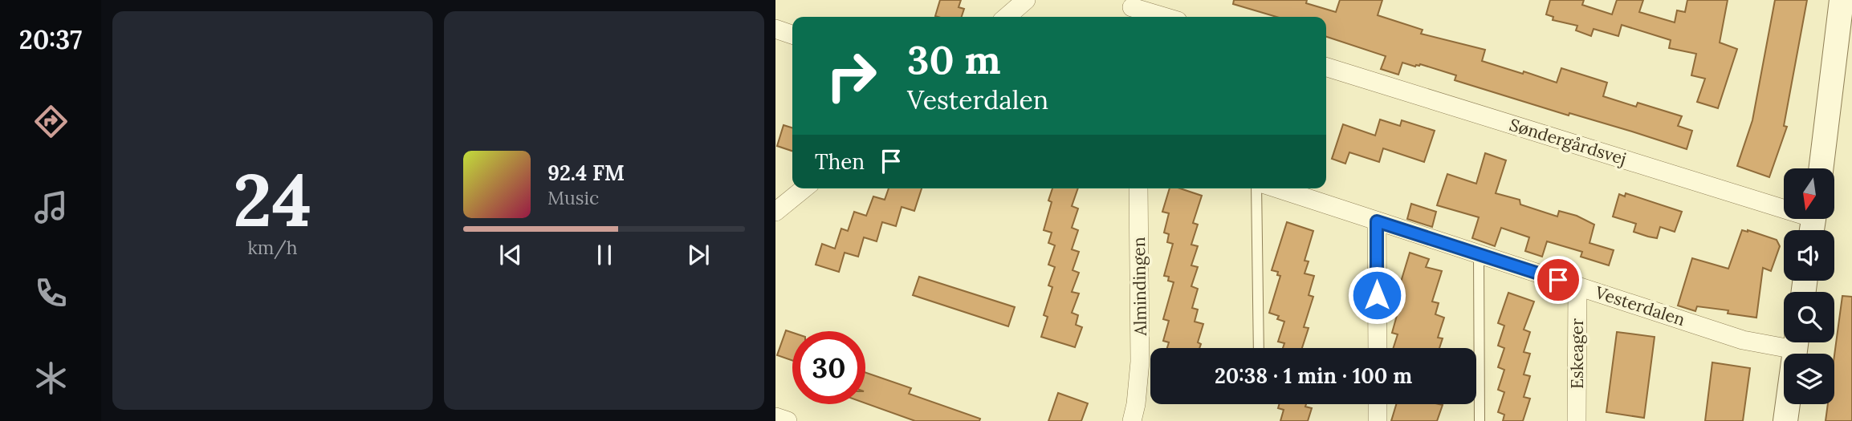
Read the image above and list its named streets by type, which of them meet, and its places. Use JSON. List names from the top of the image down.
{
  "streets": {
    "street": [
      "Søndergårdsvej",
      "Almindingen",
      "Vesterdalen",
      "Eskeager"
    ]
  },
  "crossings": [
    ["Vesterdalen", "Eskeager"]
  ],
  "north": "bottom",
  "page": {
    "tabs": "20:37",
    "tile": ["24", "km/h"],
    "turn": ["30 m", "Vesterdalen"],
    "then": "Then",
    "song": ["92.4 FM", "Music"],
    "limit": "30",
    "trip": "20:38 · 1 min · 100 m"
  }
}
